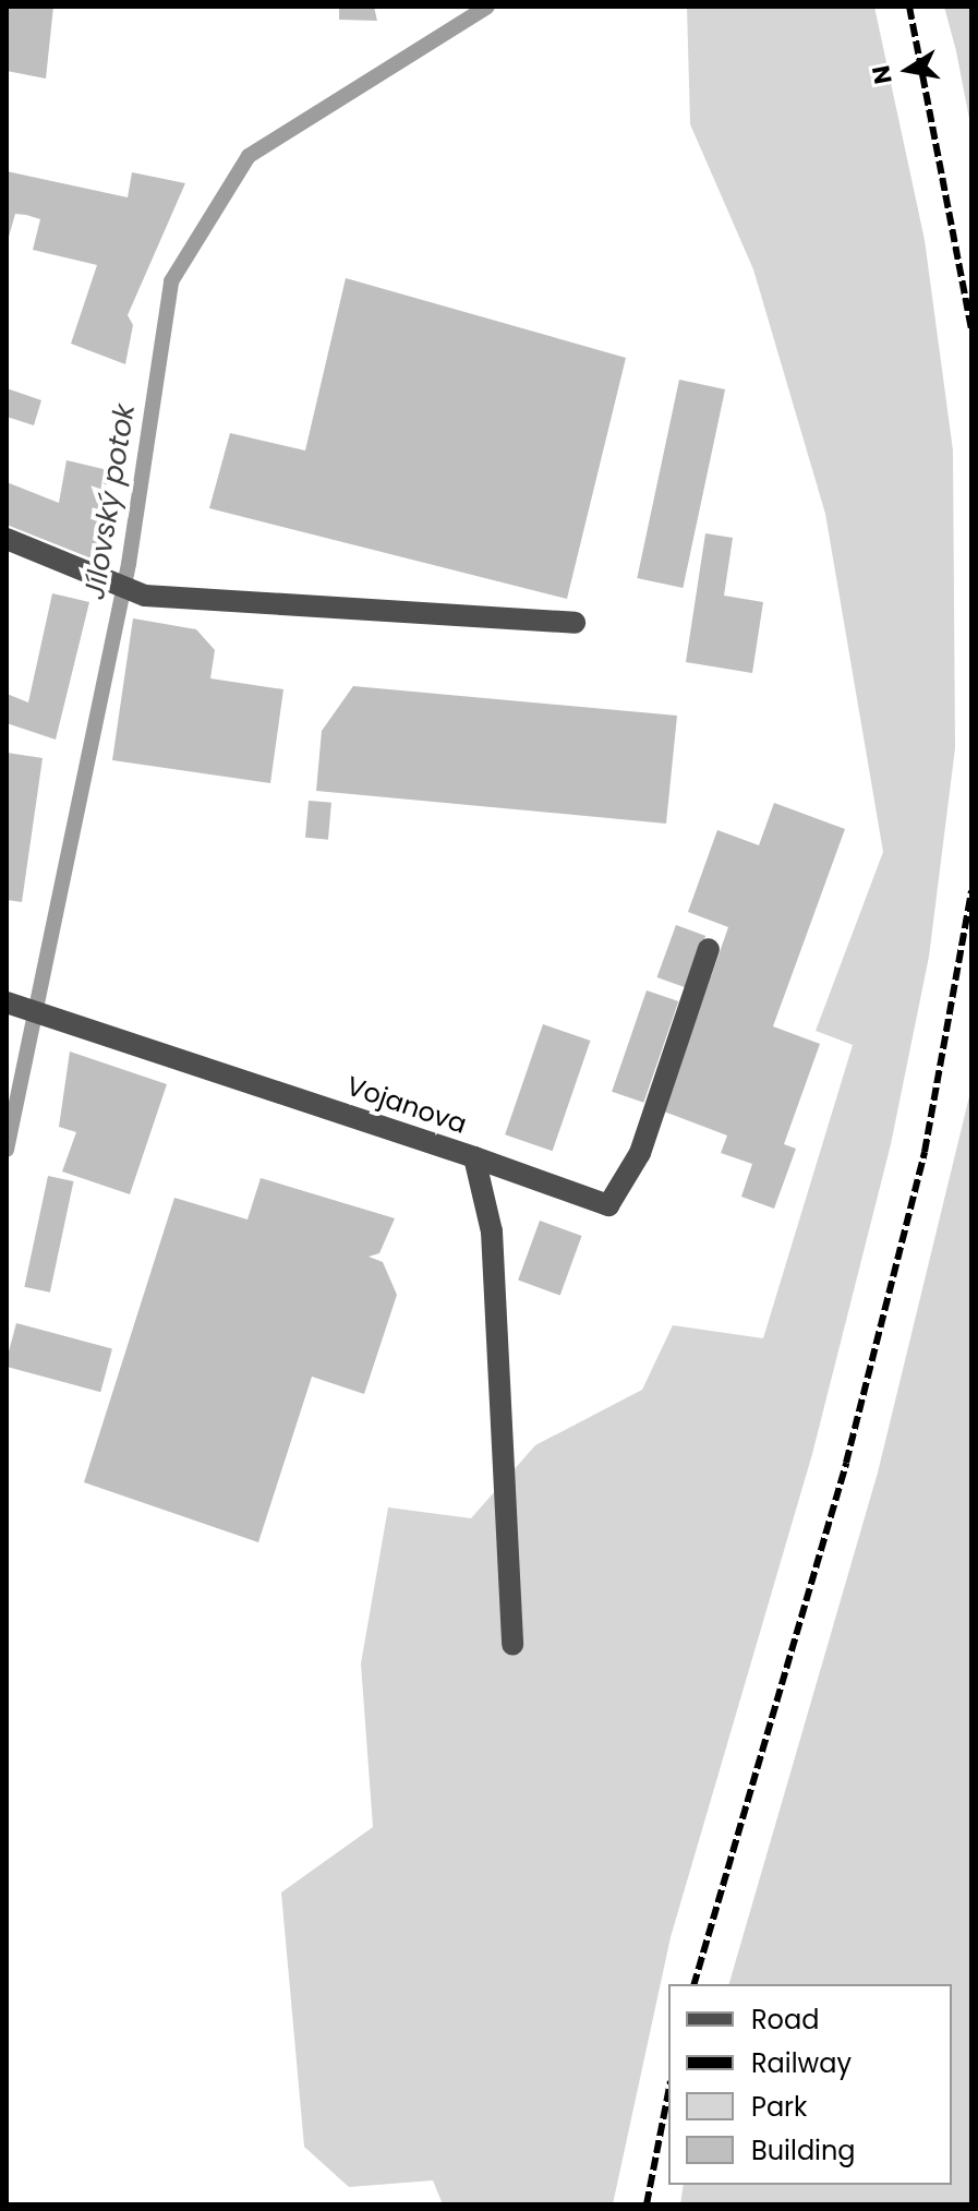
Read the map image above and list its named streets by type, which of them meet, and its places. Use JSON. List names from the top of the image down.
{
  "streets": {
    "street": ["Vojanova"]
  },
  "water": ["Jílovský potok"],
  "legend": [
    "Road",
    "Railway",
    "Park",
    "Building"
  ],
  "north": "left"
}
